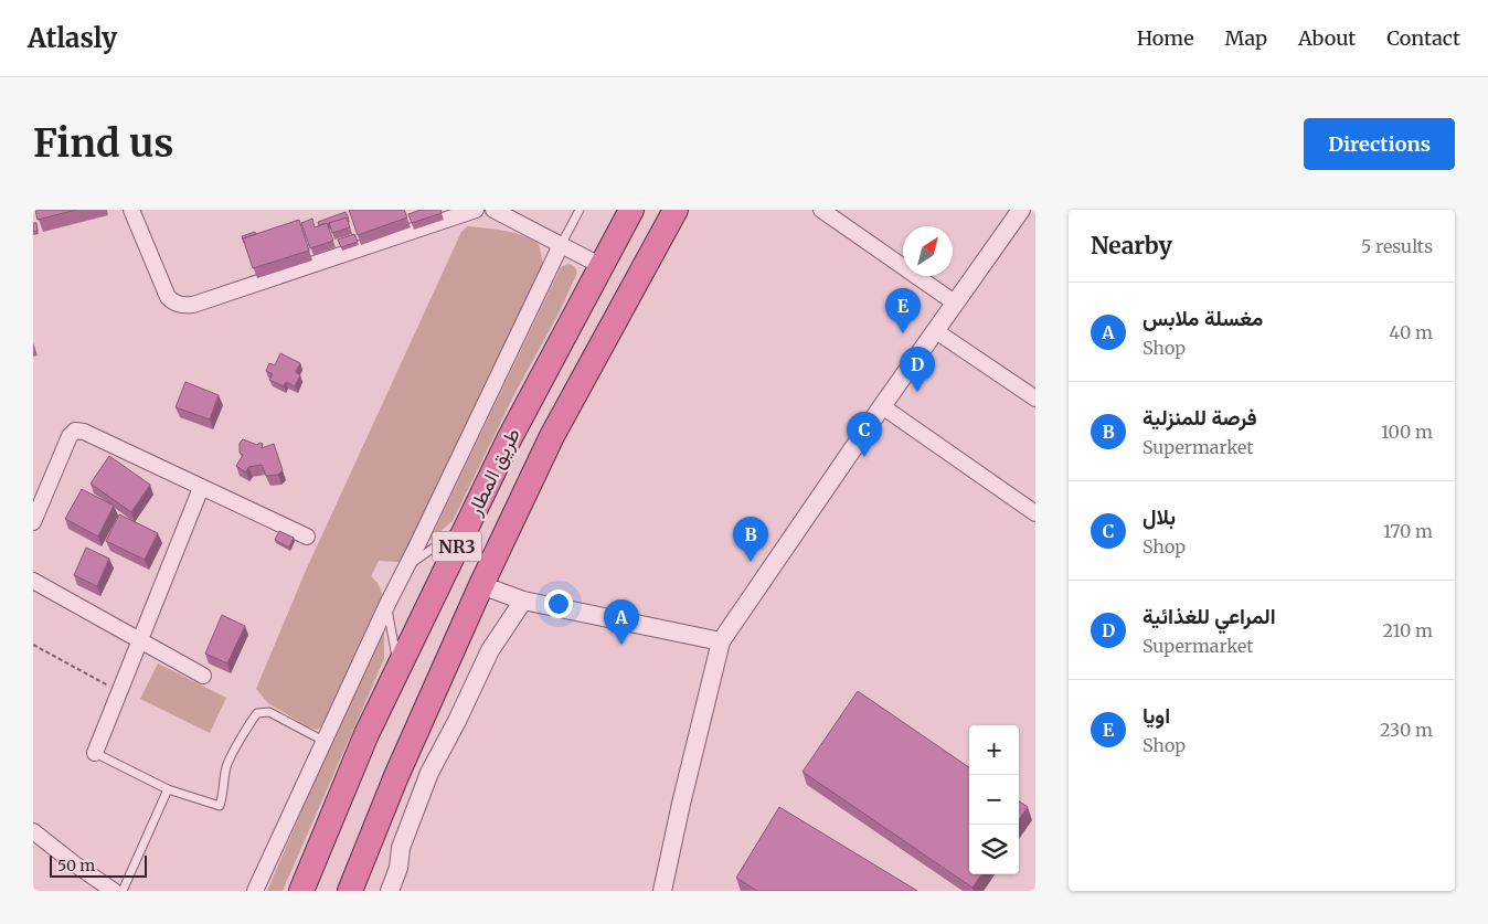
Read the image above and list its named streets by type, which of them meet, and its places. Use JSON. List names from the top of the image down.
{
  "streets": {
    "highway": ["طريق المطار", "NR3"]
  },
  "scale_bar": "50 m",
  "north": "top right",
  "page": {
    "header": "Atlasly",
    "nav": [
      "Home",
      "Map",
      "About",
      "Contact"
    ],
    "buttons": "Directions",
    "title": "Find us",
    "heading": ["Nearby", "5 results"],
    "list": [
      {
        "mark": "A",
        "name": "مغسلة ملابس",
        "note": "Shop",
        "value": "40 m"
      },
      {
        "mark": "B",
        "name": "فرصة للمنزلية",
        "note": "Supermarket",
        "value": "100 m"
      },
      {
        "mark": "C",
        "name": "بلال",
        "note": "Shop",
        "value": "170 m"
      },
      {
        "mark": "D",
        "name": "المراعي للغذائية",
        "note": "Supermarket",
        "value": "210 m"
      },
      {
        "mark": "E",
        "name": "اويا",
        "note": "Shop",
        "value": "230 m"
      }
    ],
    "pins": [
      "E",
      "D",
      "C",
      "B",
      "A"
    ],
    "map_buttons": ["+", "−"],
    "scale": "50 m"
  }
}
